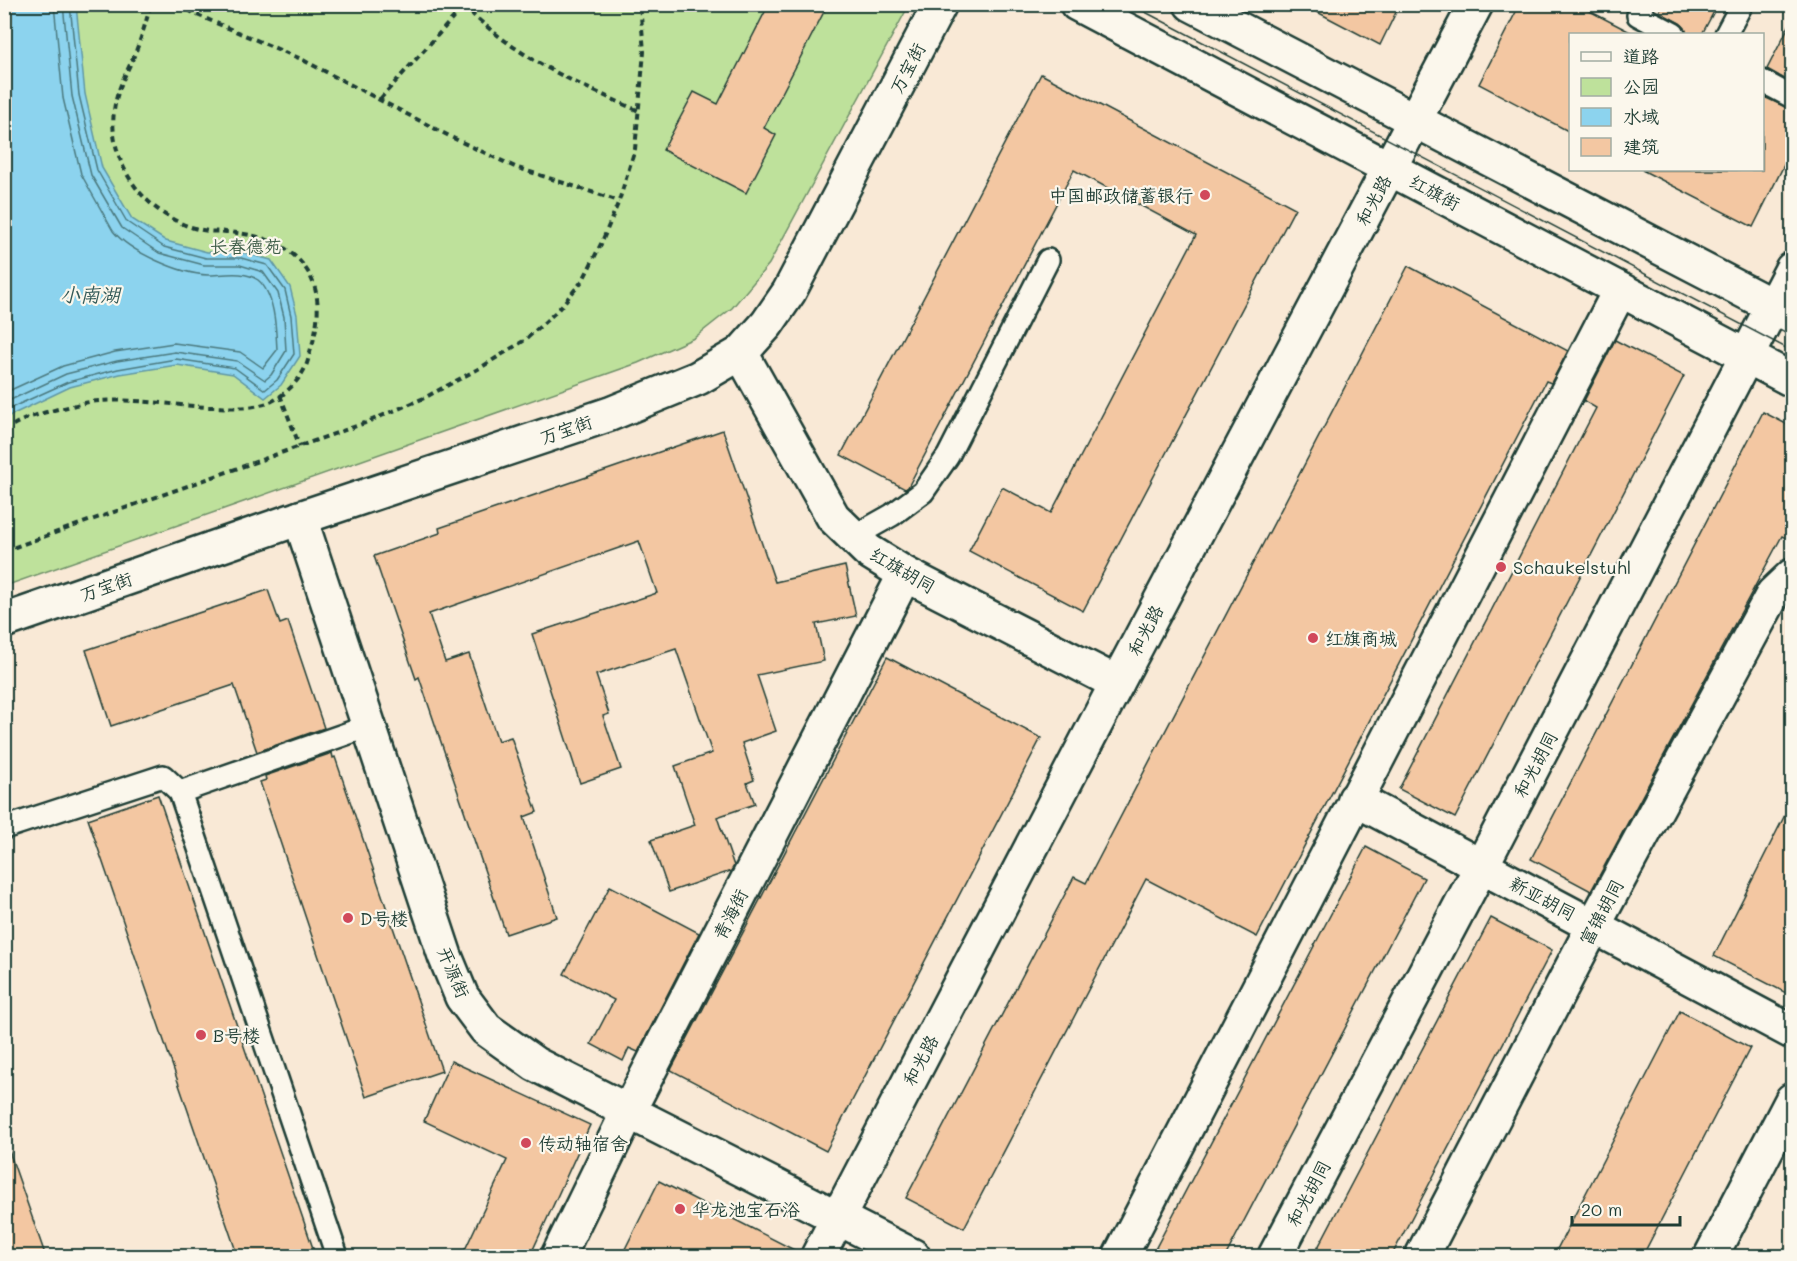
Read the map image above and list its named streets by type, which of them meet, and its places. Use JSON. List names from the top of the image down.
{
  "streets": {
    "street": [
      "万宝街",
      "红旗街",
      "和光路",
      "红旗胡同",
      "和光胡同",
      "新亚胡同",
      "富锦胡同",
      "青海街",
      "开源街"
    ]
  },
  "crossings": [
    ["万宝街", "红旗胡同"],
    ["万宝街", "开源街"],
    ["红旗街", "和光路"],
    ["红旗街", "和光胡同"],
    ["和光路", "红旗胡同"],
    ["和光路", "开源街"],
    ["红旗胡同", "青海街"],
    ["和光胡同", "新亚胡同"],
    ["新亚胡同", "富锦胡同"],
    ["青海街", "开源街"]
  ],
  "water": ["小南湖"],
  "parks": ["长春德苑"],
  "places": [
    "中国邮政储蓄银行",
    "Schaukelstuhl",
    "红旗商城",
    "D号楼",
    "B号楼",
    "传动轴宿舍",
    "华龙池宝石浴"
  ],
  "legend": [
    "道路",
    "公园",
    "水域",
    "建筑"
  ],
  "scale_bar": "20 m"
}
